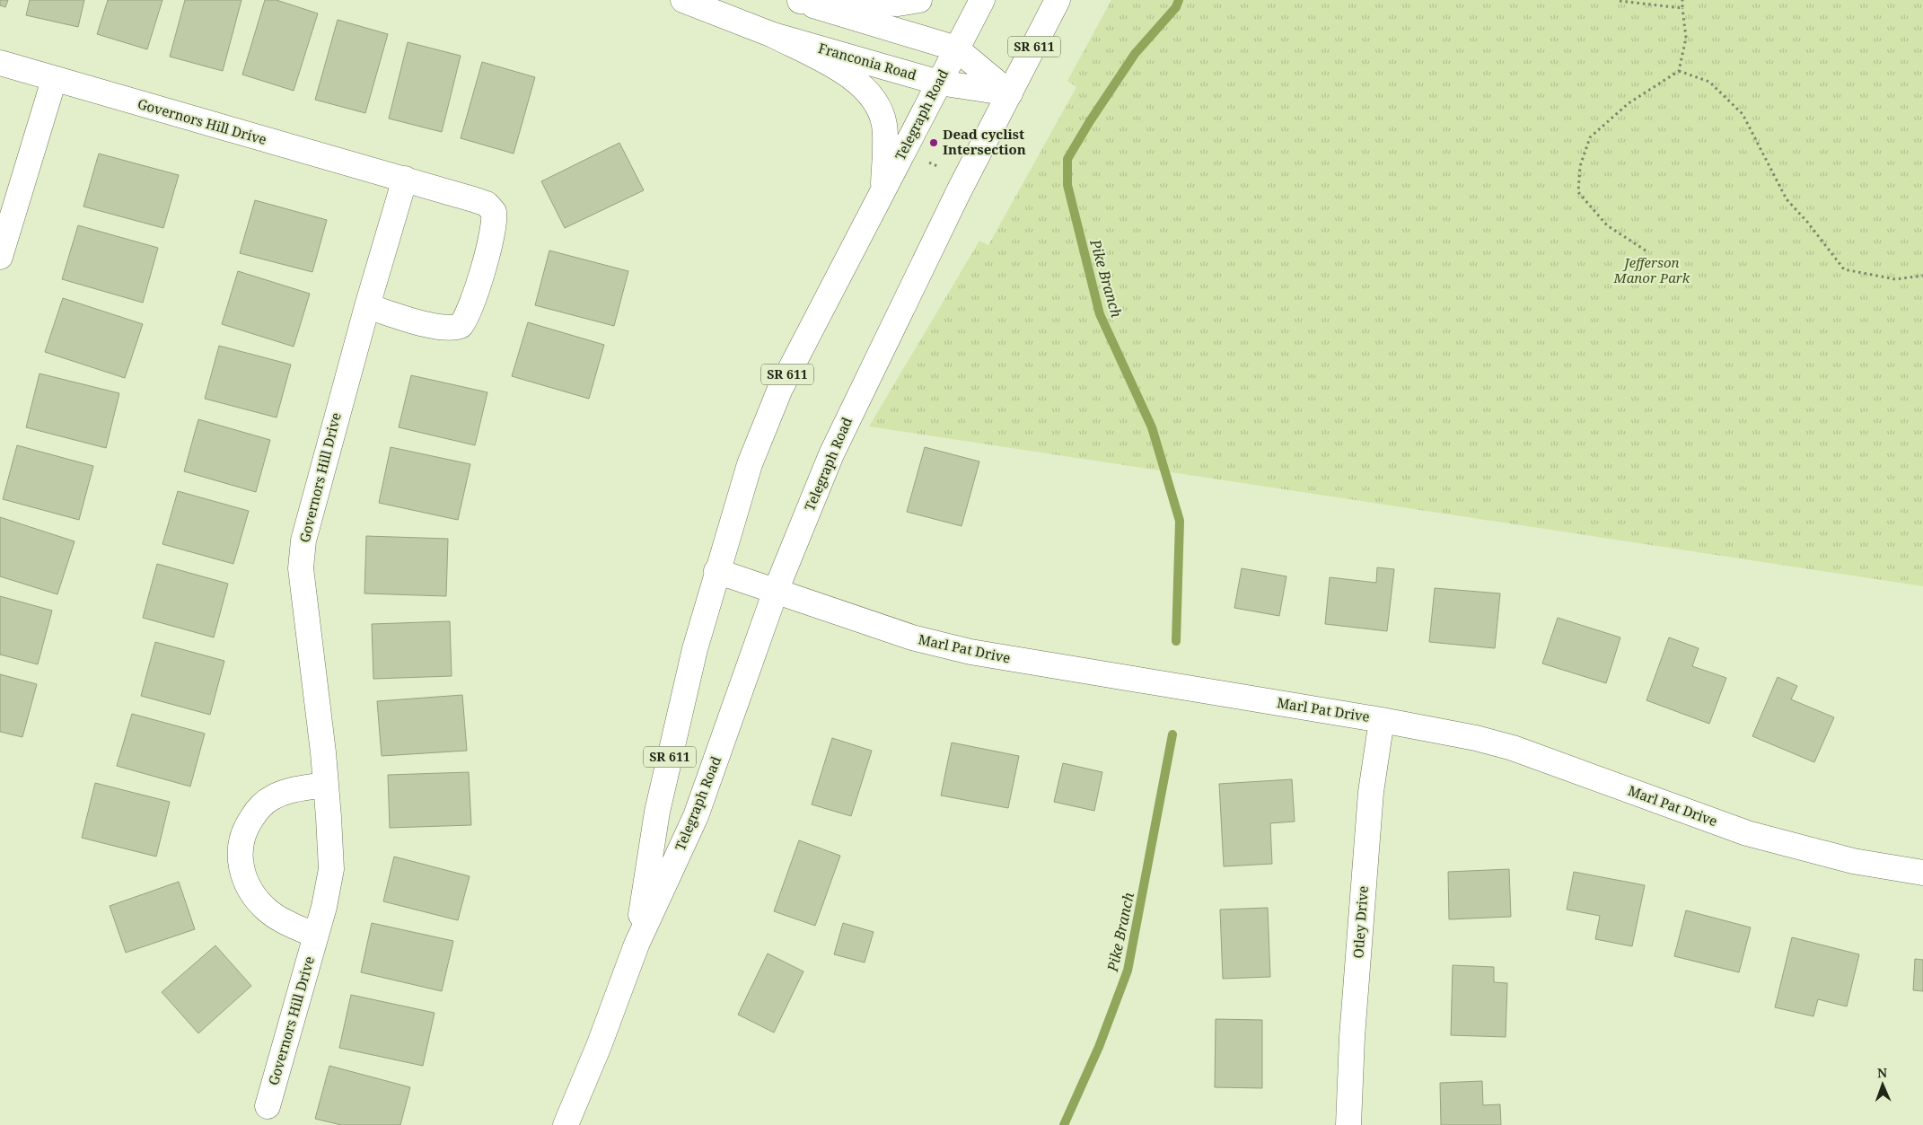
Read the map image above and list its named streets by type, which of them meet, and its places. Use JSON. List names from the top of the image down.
{
  "streets": {
    "street": [
      "SR 611",
      "Franconia Road",
      "Telegraph Road",
      "Governors Hill Drive",
      "Marl Pat Drive",
      "Otley Drive"
    ]
  },
  "crossings": [
    ["Franconia Road", "Telegraph Road"],
    ["Telegraph Road", "Marl Pat Drive"],
    ["Marl Pat Drive", "Otley Drive"]
  ],
  "water": ["Pike Branch"],
  "parks": ["Jefferson Manor Park"],
  "places": ["Dead cyclist Intersection"],
  "north": "top"
}
